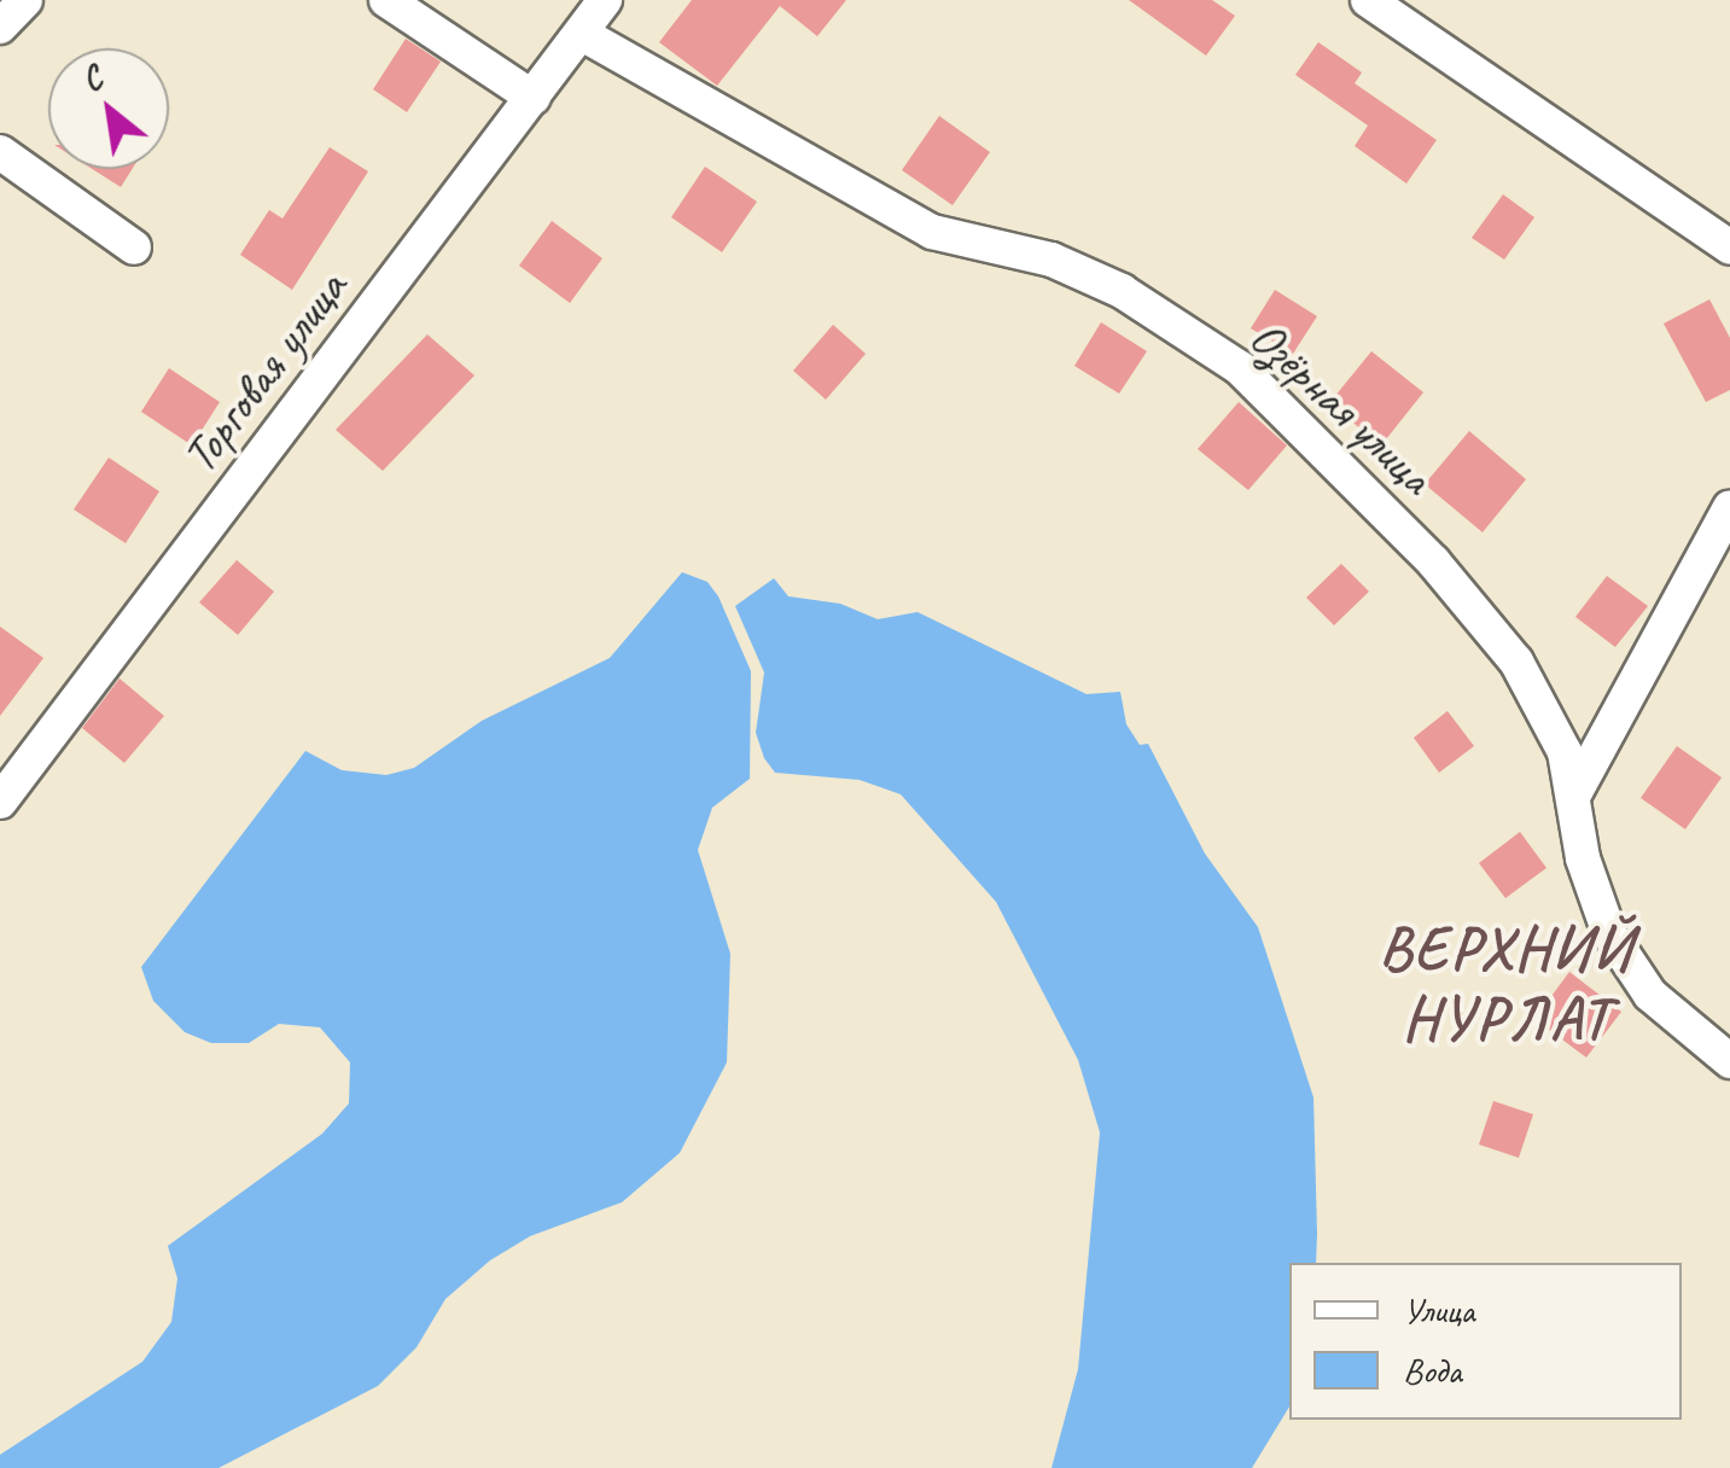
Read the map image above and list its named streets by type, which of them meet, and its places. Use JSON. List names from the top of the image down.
{
  "streets": {
    "street": ["Торговая улица", "Озёрная улица"]
  },
  "crossings": [
    ["Торговая улица", "Озёрная улица"]
  ],
  "districts": ["ВЕРХНИЙ НУРЛАТ"],
  "legend": ["Улица", "Вода"],
  "north": "top left"
}
